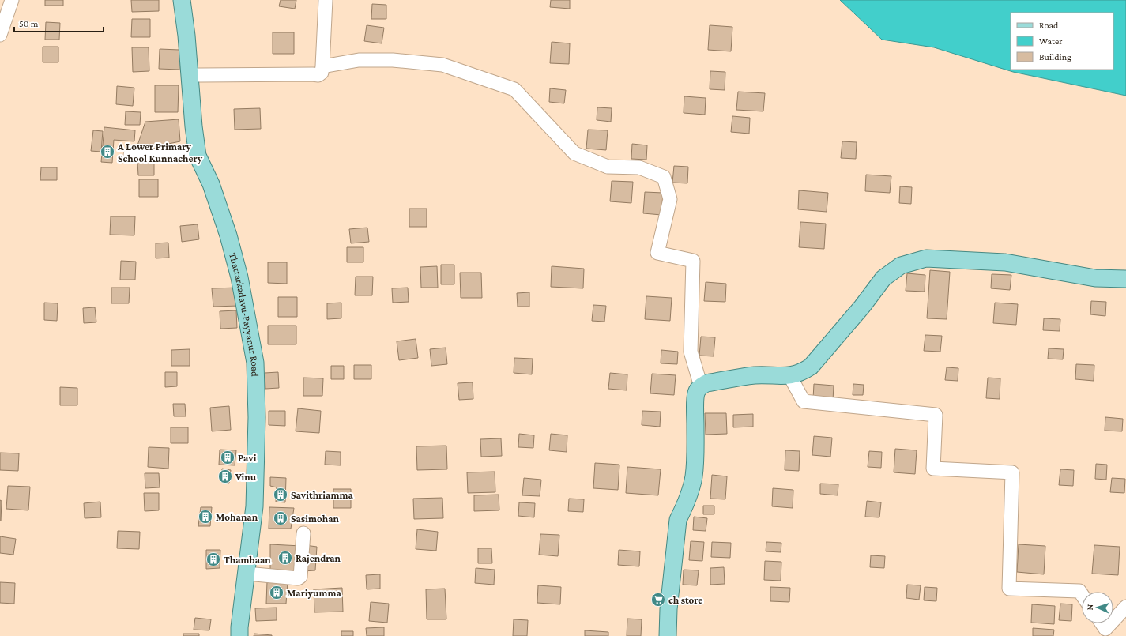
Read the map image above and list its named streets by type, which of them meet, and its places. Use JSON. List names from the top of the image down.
{
  "streets": {
    "main road": ["Thattarkadavu-Payyanur Road"]
  },
  "places": {
    "building": [
      "A Lower Primary School Kunnachery",
      "Pavi",
      "Vinu",
      "Savithriamma",
      "Mohanan",
      "Sasimohan",
      "Rajendran",
      "Thambaan",
      "Mariyumma"
    ],
    "supermarket": ["ch store"]
  },
  "legend": ["Road", "Water", "Building"],
  "scale_bar": "50 m",
  "north": "left"
}
